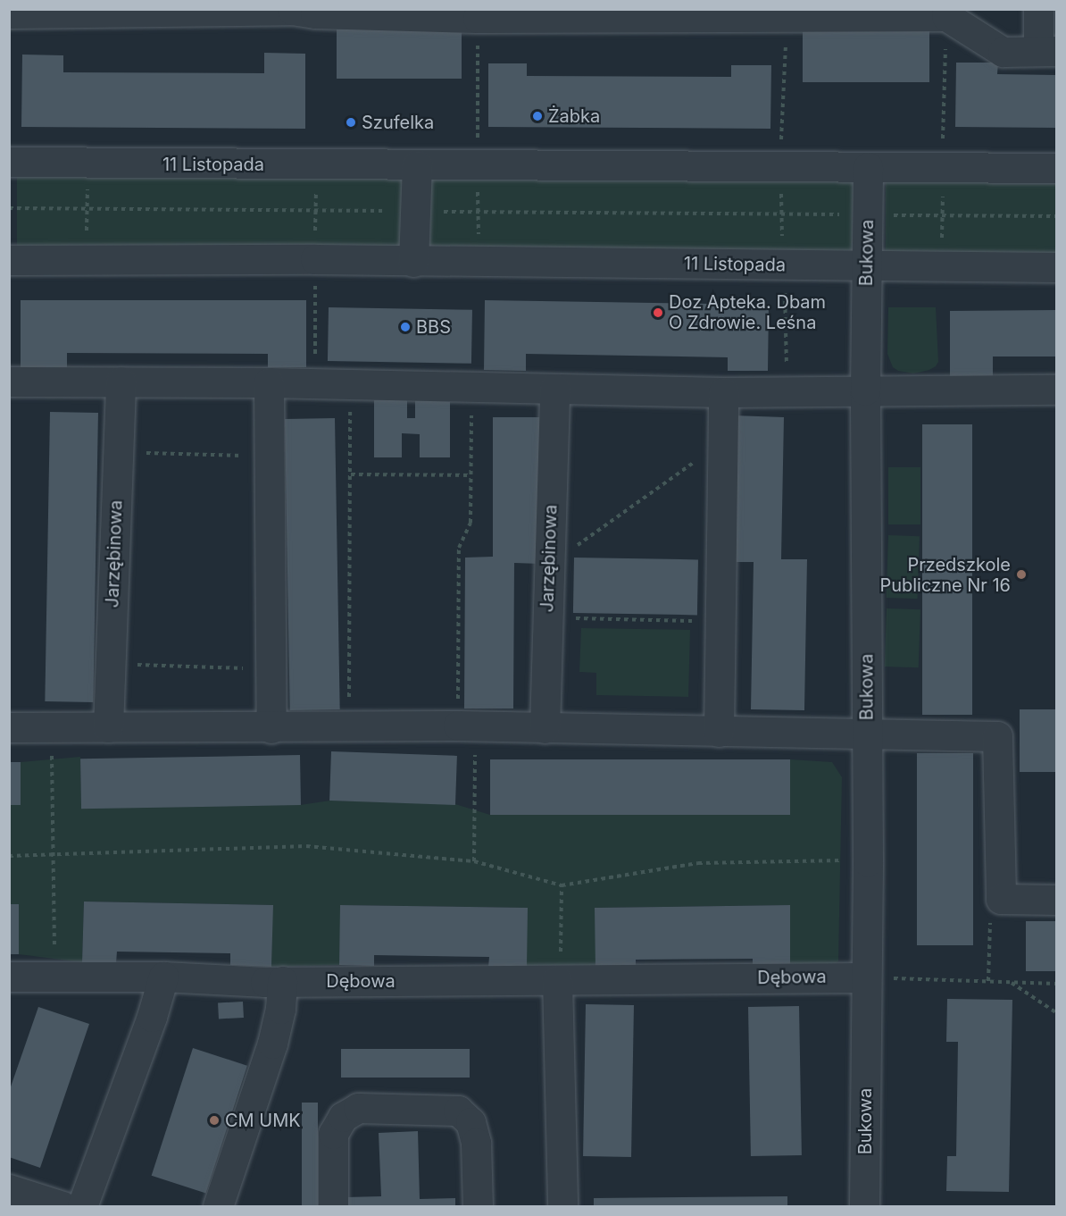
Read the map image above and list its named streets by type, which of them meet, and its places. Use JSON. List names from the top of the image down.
{
  "streets": {
    "street": [
      "11 Listopada",
      "Bukowa",
      "Jarzębinowa",
      "Dębowa"
    ]
  },
  "crossings": [
    ["11 Listopada", "Bukowa"],
    ["Bukowa", "Dębowa"]
  ],
  "places": [
    "Żabka",
    "Szufelka",
    "Doz Apteka. Dbam O Zdrowie. Leśna",
    "BBS",
    "Przedszkole Publiczne Nr 16",
    "CM UMK"
  ]
}
